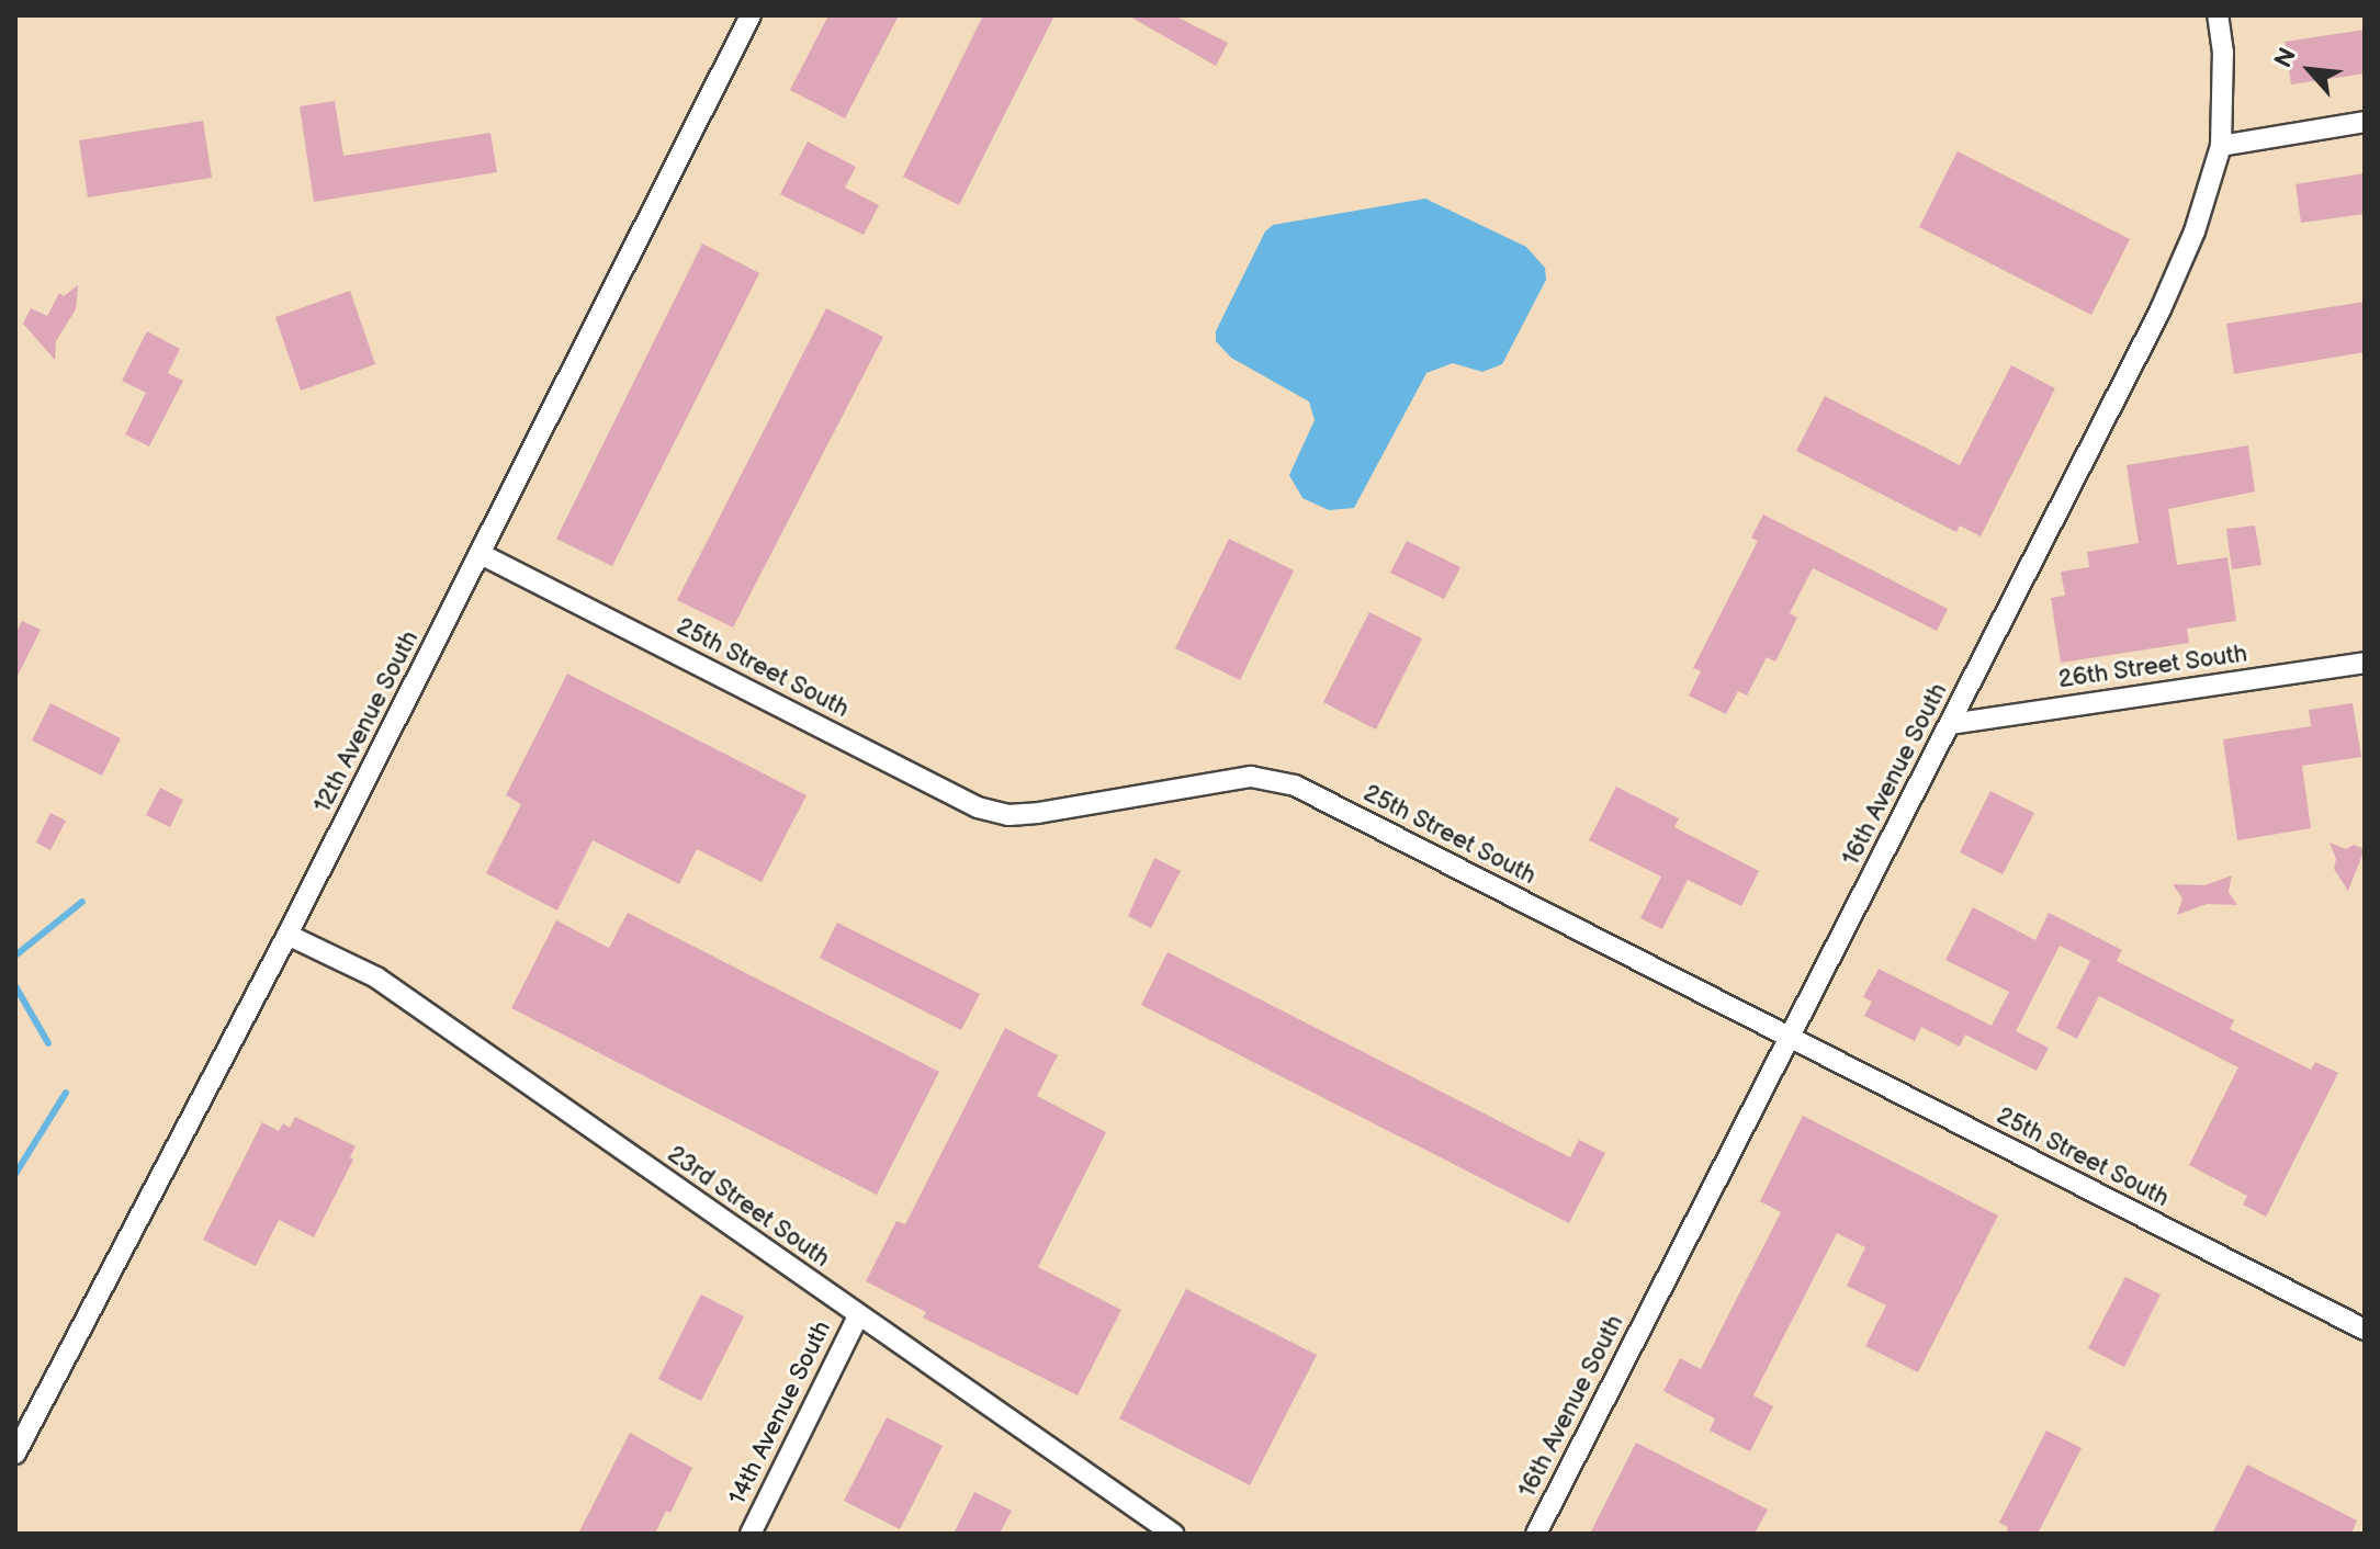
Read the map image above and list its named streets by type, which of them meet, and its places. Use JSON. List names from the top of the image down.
{
  "streets": {
    "street": [
      "26th Street South",
      "25th Street South",
      "12th Avenue South",
      "16th Avenue South",
      "23rd Street South",
      "14th Avenue South"
    ]
  },
  "crossings": [
    ["26th Street South", "16th Avenue South"],
    ["25th Street South", "12th Avenue South"],
    ["25th Street South", "16th Avenue South"],
    ["12th Avenue South", "23rd Street South"],
    ["23rd Street South", "14th Avenue South"]
  ],
  "north": "top left"
}
